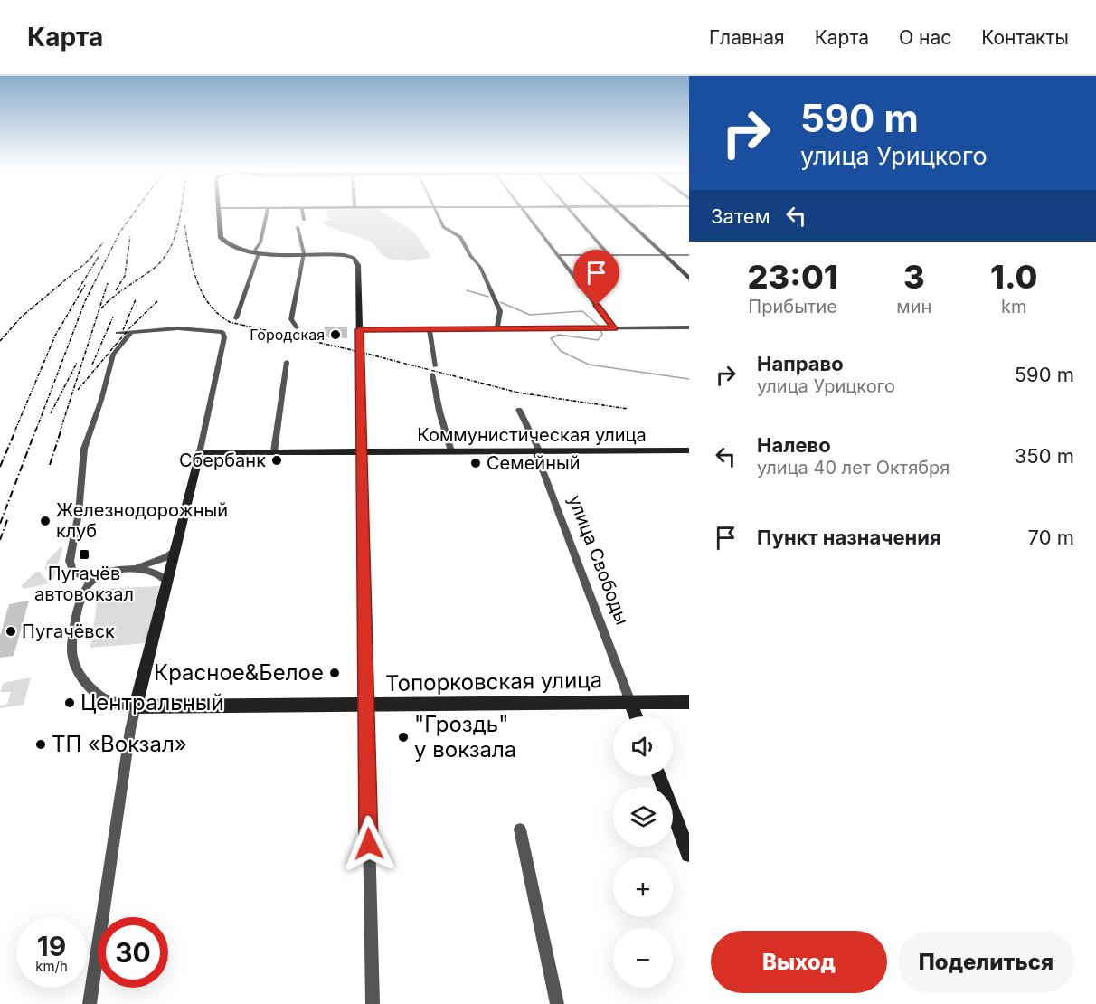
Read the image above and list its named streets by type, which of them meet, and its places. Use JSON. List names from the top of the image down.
{
  "streets": {
    "street": ["Коммунистическая улица", "улица Свободы", "Топорковская улица"]
  },
  "crossings": [
    ["Коммунистическая улица", "улица Свободы"],
    ["улица Свободы", "Топорковская улица"]
  ],
  "places": {
    "other": [
      "Городская",
      "Сбербанк",
      "Семейный",
      "Железнодорожный клуб",
      "Пугачёвск",
      "Красное&Белое",
      "Центральный",
      "\"Гроздь\" у вокзала",
      "ТП «Вокзал»"
    ],
    "transit": ["Пугачёв автовокзал"]
  },
  "page": {
    "header": "Карта",
    "nav": [
      "Главная",
      "Карта",
      "О нас",
      "Контакты"
    ],
    "turn": ["590 m", "улица Урицкого"],
    "then": "Затем",
    "eta": [
      "23:01",
      "Прибытие",
      "3",
      "мин",
      "1.0",
      "km"
    ],
    "list": [
      {
        "name": "Направо",
        "note": "улица Урицкого",
        "value": "590 m"
      },
      {
        "name": "Налево",
        "note": "улица 40 лет Октября",
        "value": "350 m"
      },
      {
        "name": "Пункт назначения",
        "value": "70 m"
      }
    ],
    "map_buttons": ["+", "−"],
    "speed": "19 km/h",
    "limit": "30",
    "buttons": ["Выход", "Поделиться"]
  }
}
